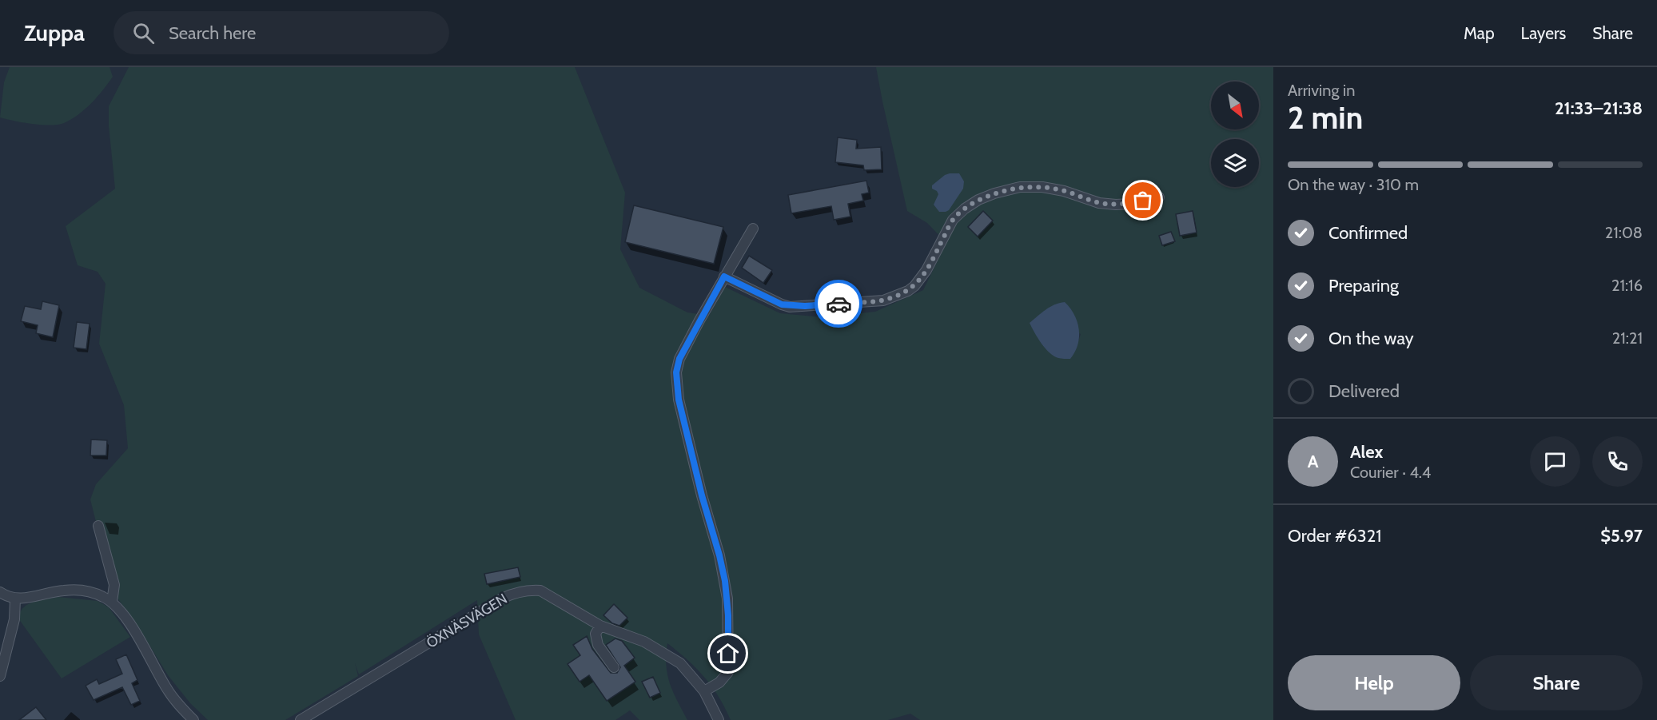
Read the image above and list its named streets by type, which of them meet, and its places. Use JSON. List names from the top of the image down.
{
  "streets": {
    "street": ["ÖXNÄSVÄGEN"]
  },
  "north": "bottom right",
  "page": {
    "header": "Zuppa",
    "search": "Search here",
    "nav": ["Map", "Layers", "Share"],
    "heading": ["2 min", "Arriving in", "21:33–21:38"],
    "panel": [
      "Alex",
      "Courier · 4.4",
      "Order #6321",
      "$5.97"
    ],
    "bar": "On the way · 310 m",
    "list": [
      ["Confirmed", "21:08"],
      ["Preparing", "21:16"],
      ["On the way", "21:21"],
      "Delivered"
    ],
    "round": "A",
    "buttons": ["Help", "Share"]
  }
}
